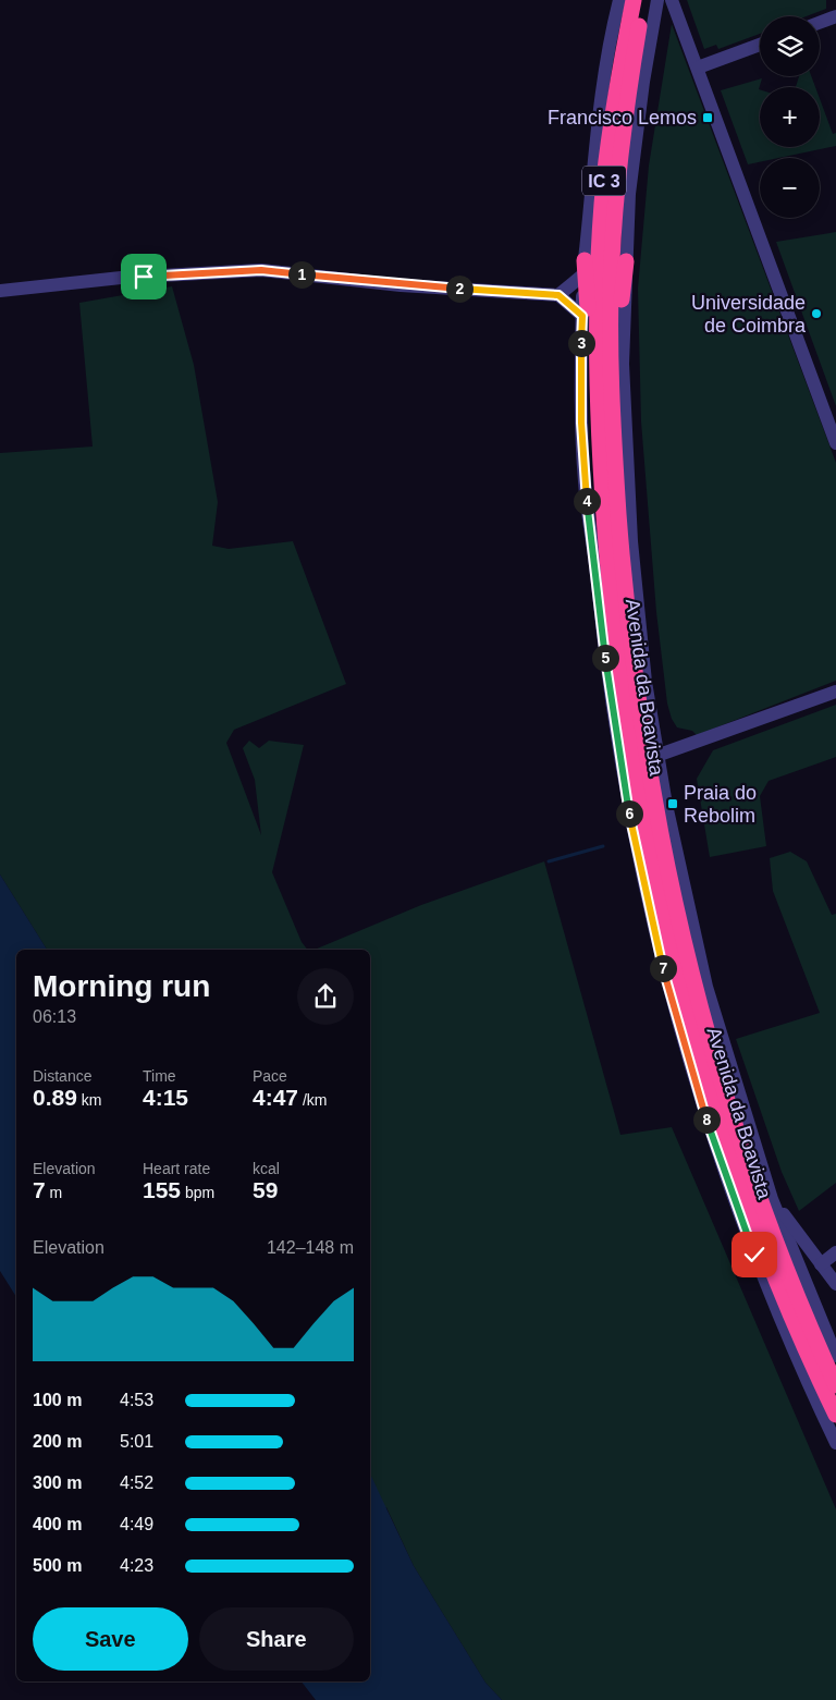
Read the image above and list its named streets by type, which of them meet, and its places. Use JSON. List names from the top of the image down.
{
  "streets": {
    "highway": ["IC 3", "Avenida da Boavista"]
  },
  "places": {
    "transit": ["Francisco Lemos", "Praia do Rebolim"],
    "other": ["Universidade de Coimbra"]
  },
  "page": {
    "map_buttons": ["+", "−"],
    "pins": [
      "1",
      "2",
      "3",
      "4",
      "5",
      "6",
      "7",
      "8"
    ],
    "heading": ["Morning run", "06:13"],
    "stats": [
      ["Distance", "0.89 km"],
      ["Time", "4:15"],
      ["Pace", "4:47 /km"],
      ["Elevation", "7 m"],
      ["Heart rate", "155 bpm"],
      ["kcal", "59"]
    ],
    "chart": ["Elevation", "142–148 m"],
    "list": [
      {
        "name": "100 m",
        "note": "4:53"
      },
      {
        "name": "200 m",
        "note": "5:01"
      },
      {
        "name": "300 m",
        "note": "4:52"
      },
      {
        "name": "400 m",
        "note": "4:49"
      },
      {
        "name": "500 m",
        "note": "4:23"
      }
    ],
    "buttons": ["Save", "Share"]
  }
}
